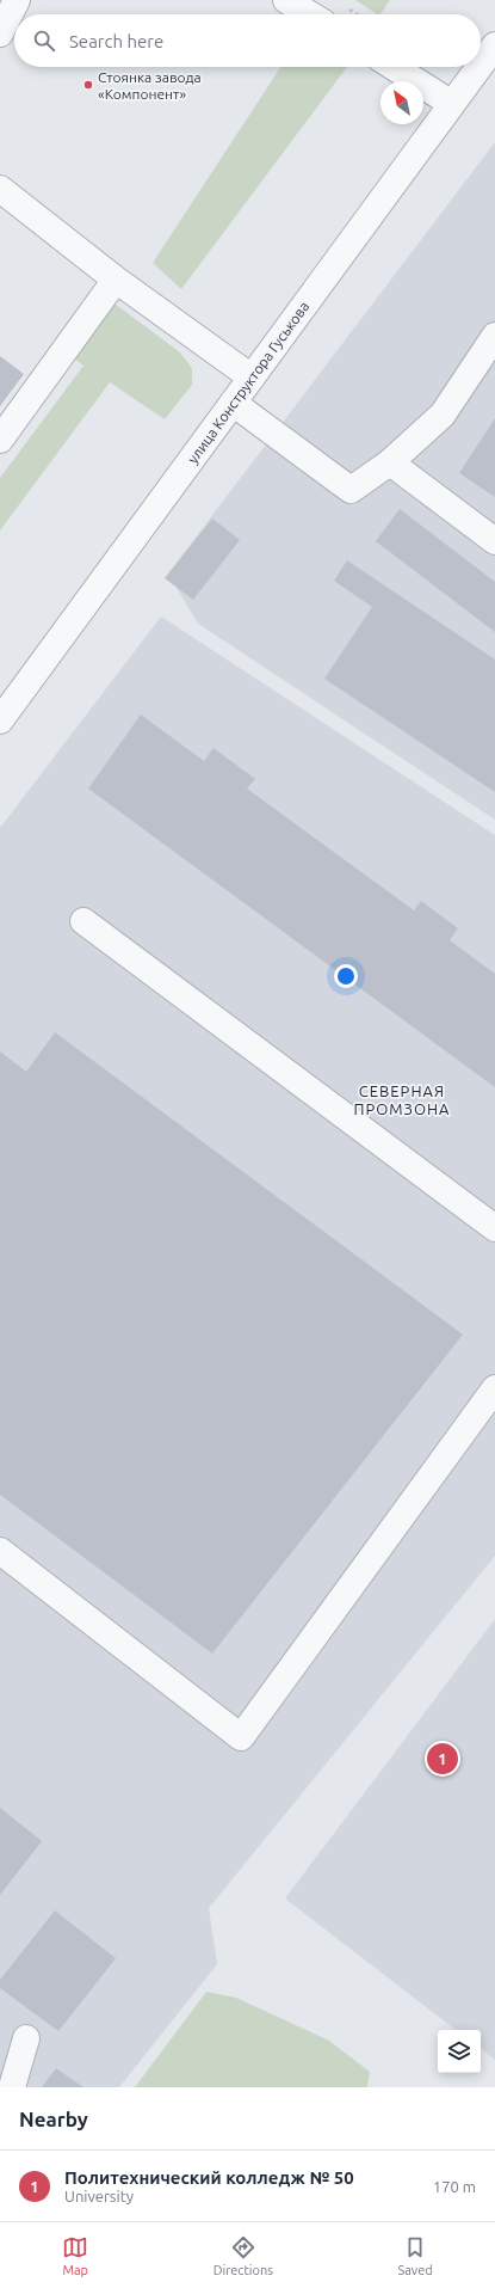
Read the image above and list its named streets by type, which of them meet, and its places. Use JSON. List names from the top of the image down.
{
  "streets": {
    "street": ["улица Конструктора Гуськова"]
  },
  "districts": ["СЕВЕРНАЯ ПРОМЗОНА"],
  "places": ["Стоянка завода «Компонент»"],
  "north": "top left",
  "page": {
    "search": "Search here",
    "pins": "1",
    "heading": "Nearby",
    "list": [
      {
        "mark": "1",
        "name": "Политехнический колледж № 50",
        "note": "University",
        "value": "170 m"
      }
    ],
    "nav": ["Map", "Directions", "Saved"]
  }
}
